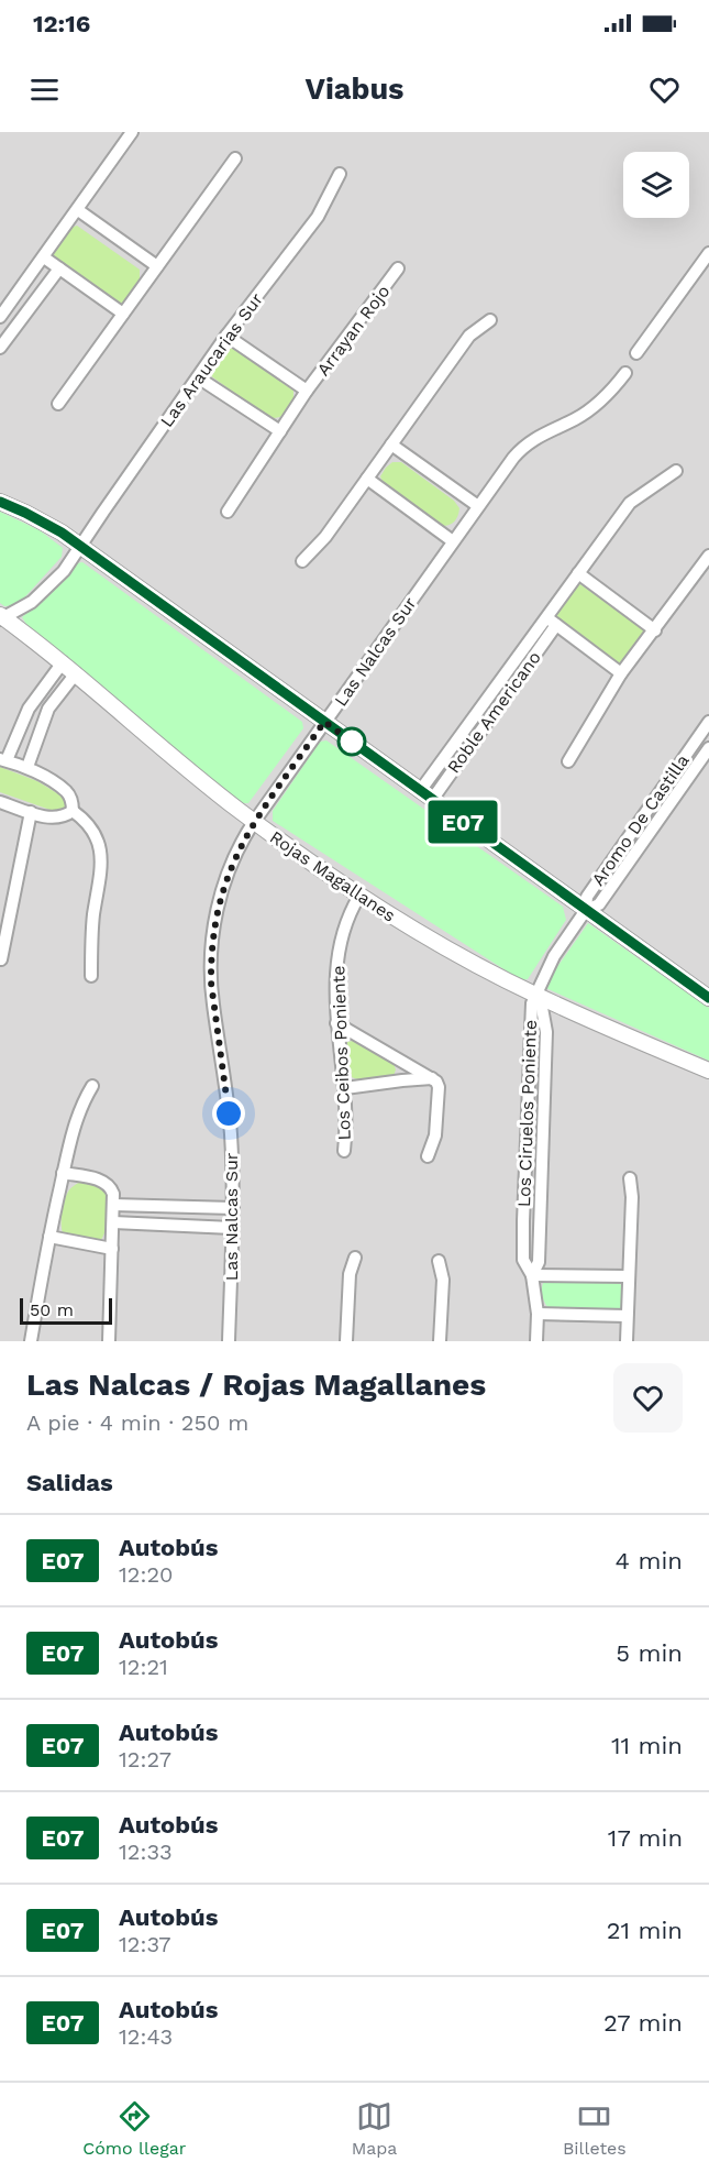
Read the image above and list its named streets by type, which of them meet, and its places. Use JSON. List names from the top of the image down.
{
  "streets": {
    "street": [
      "Arrayan Rojo",
      "Las Araucarias Sur",
      "Las Nalcas Sur",
      "Roble Americano",
      "Aromo De Castilla",
      "Rojas Magallanes",
      "Los Ceibos Poniente",
      "Los Ciruelos Poniente"
    ]
  },
  "crossings": [
    ["Arrayan Rojo", "Las Araucarias Sur"],
    ["Las Araucarias Sur", "Rojas Magallanes"],
    ["Las Nalcas Sur", "Rojas Magallanes"],
    ["Aromo De Castilla", "Rojas Magallanes"],
    ["Aromo De Castilla", "Los Ciruelos Poniente"],
    ["Rojas Magallanes", "Los Ceibos Poniente"],
    ["Rojas Magallanes", "Los Ciruelos Poniente"]
  ],
  "lines": ["bus line E07"],
  "scale_bar": "50 m",
  "page": {
    "status": "12:16",
    "header": "Viabus",
    "on_map": "E07",
    "scale": "50 m",
    "heading": [
      ["Las Nalcas / Rojas Magallanes", "A pie · 4 min · 250 m"],
      "Salidas"
    ],
    "list": [
      {
        "mark": "E07",
        "name": "Autobús",
        "note": "12:20",
        "value": "4 min"
      },
      {
        "mark": "E07",
        "name": "Autobús",
        "note": "12:21",
        "value": "5 min"
      },
      {
        "mark": "E07",
        "name": "Autobús",
        "note": "12:27",
        "value": "11 min"
      },
      {
        "mark": "E07",
        "name": "Autobús",
        "note": "12:33",
        "value": "17 min"
      },
      {
        "mark": "E07",
        "name": "Autobús",
        "note": "12:37",
        "value": "21 min"
      },
      {
        "mark": "E07",
        "name": "Autobús",
        "note": "12:43",
        "value": "27 min"
      }
    ],
    "tabs": ["Cómo llegar", "Mapa", "Billetes"]
  }
}
